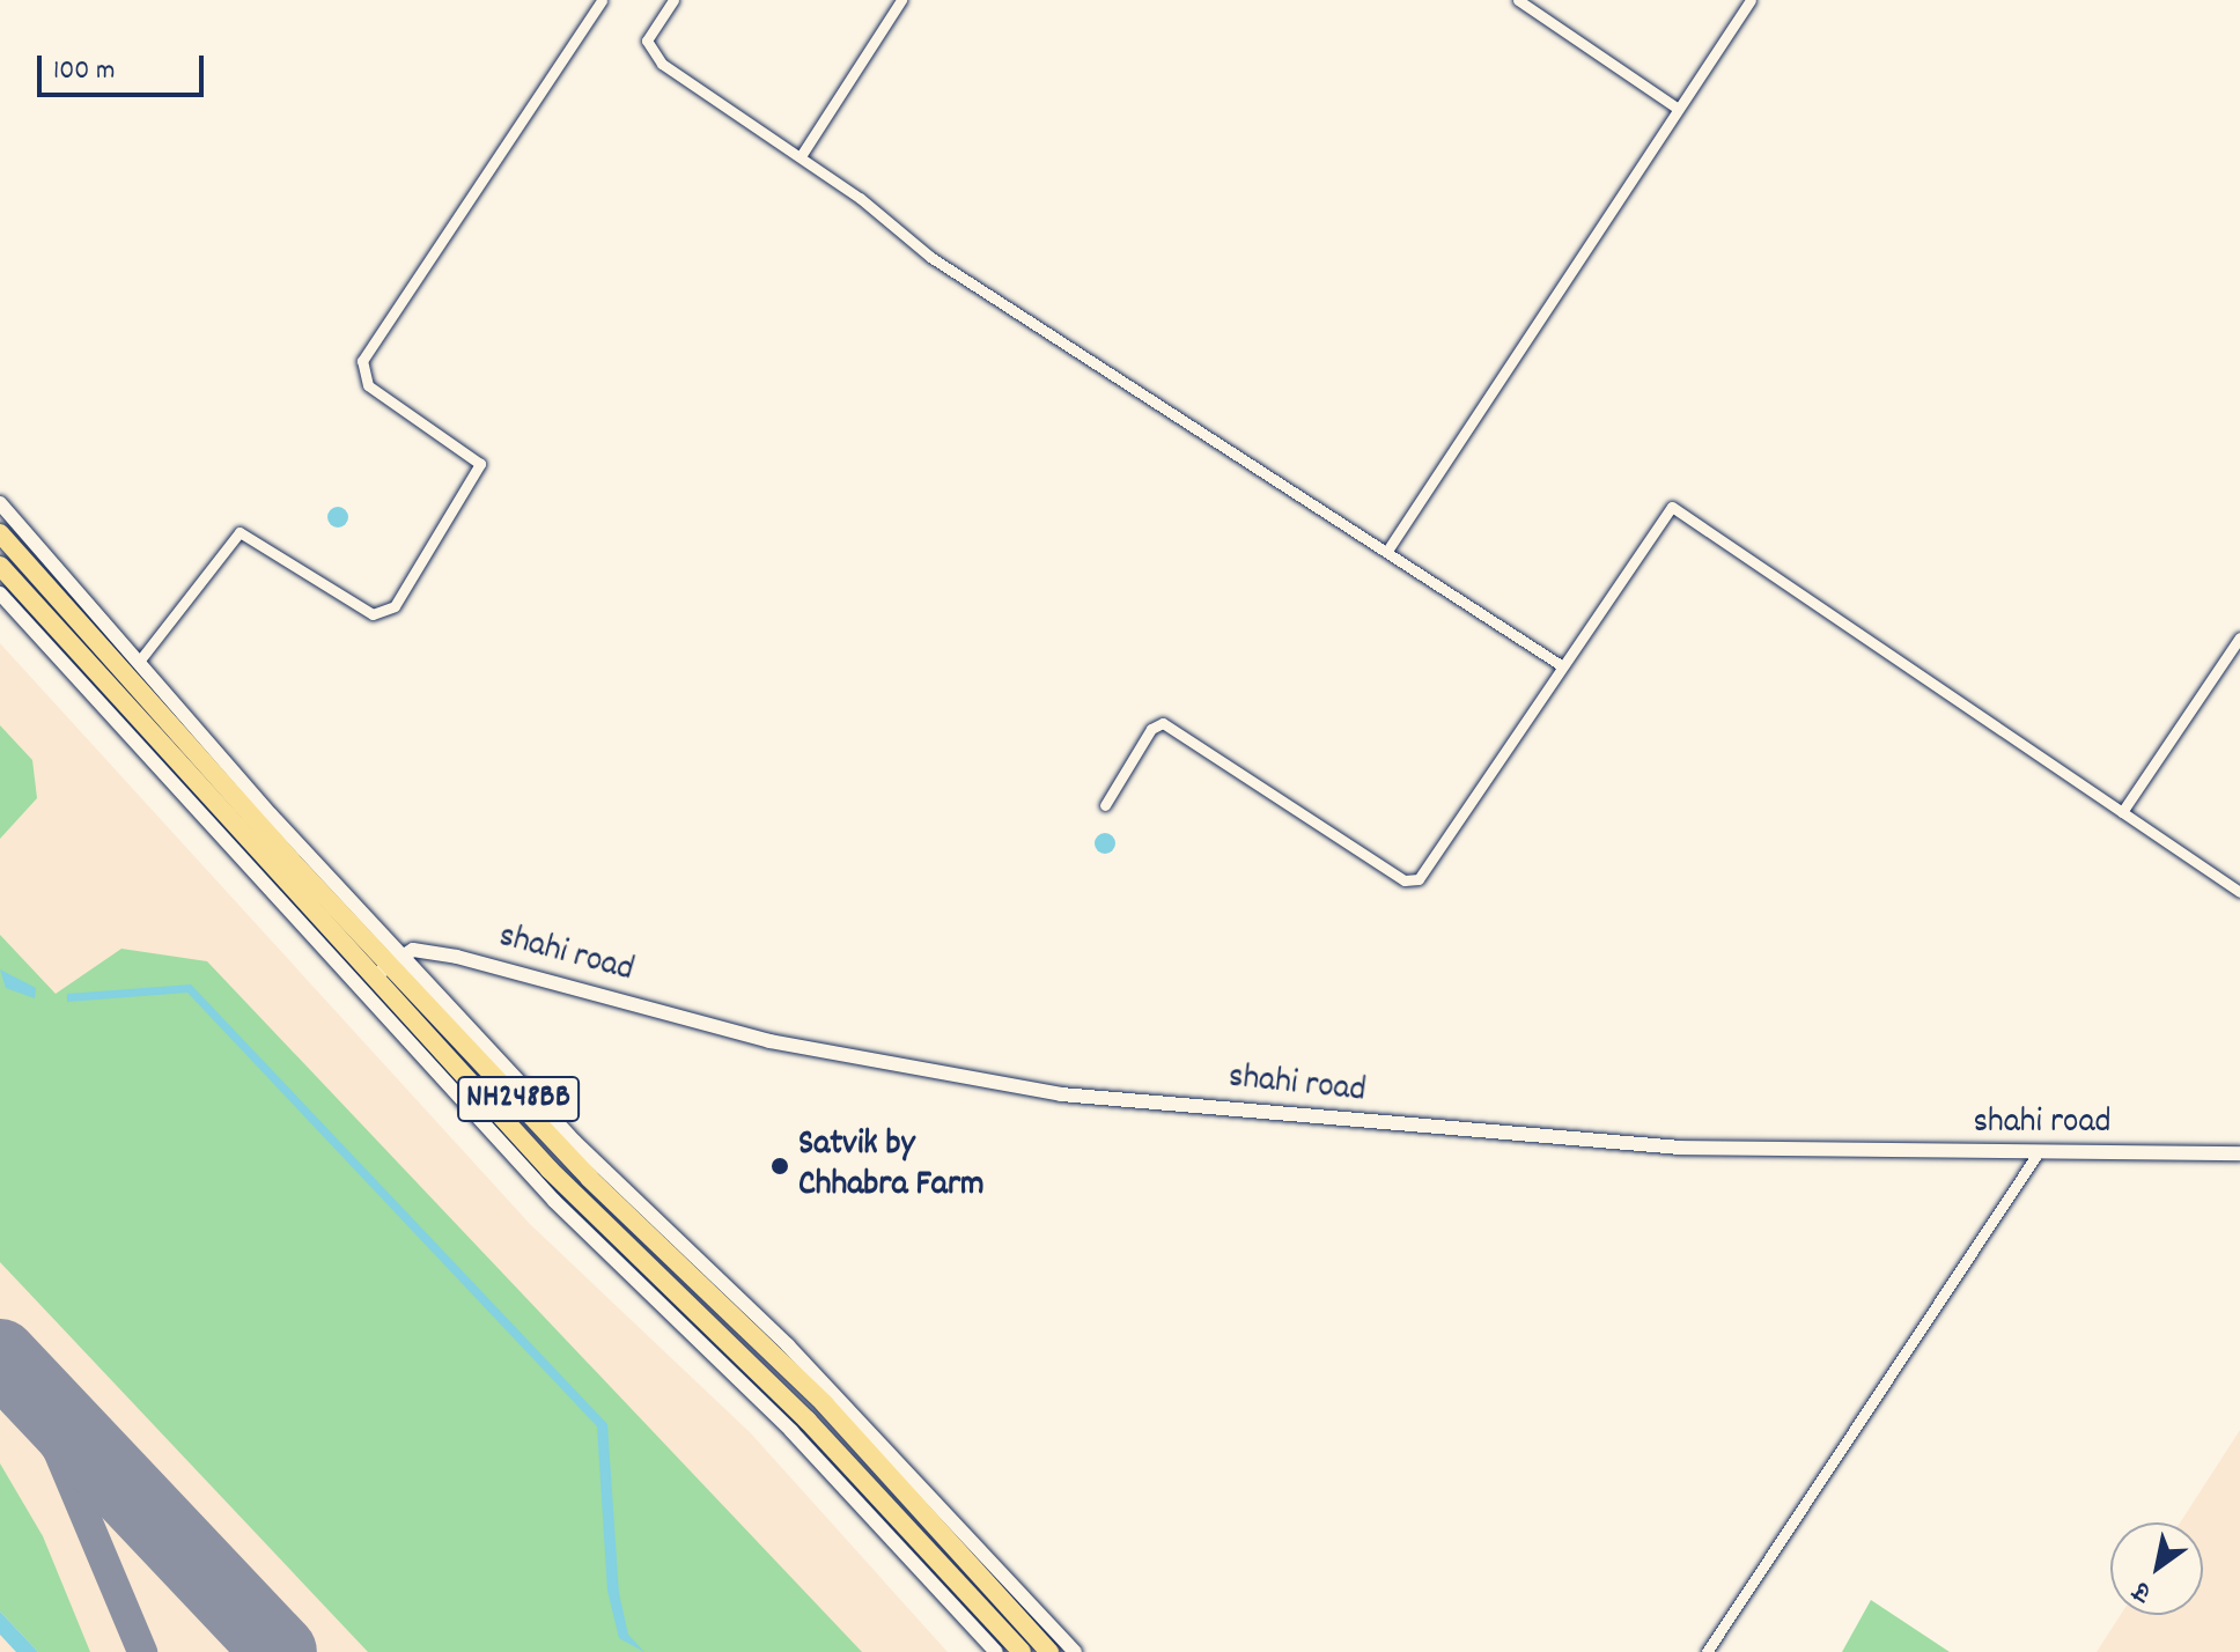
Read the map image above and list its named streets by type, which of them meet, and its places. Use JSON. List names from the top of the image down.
{
  "streets": {
    "highway": ["NH248BB"],
    "street": ["shahi road"]
  },
  "crossings": [
    ["shahi road", "NH248BB"]
  ],
  "places": ["Satvik by Chhabra Farm"],
  "scale_bar": "100 m",
  "north": "bottom left"
}
